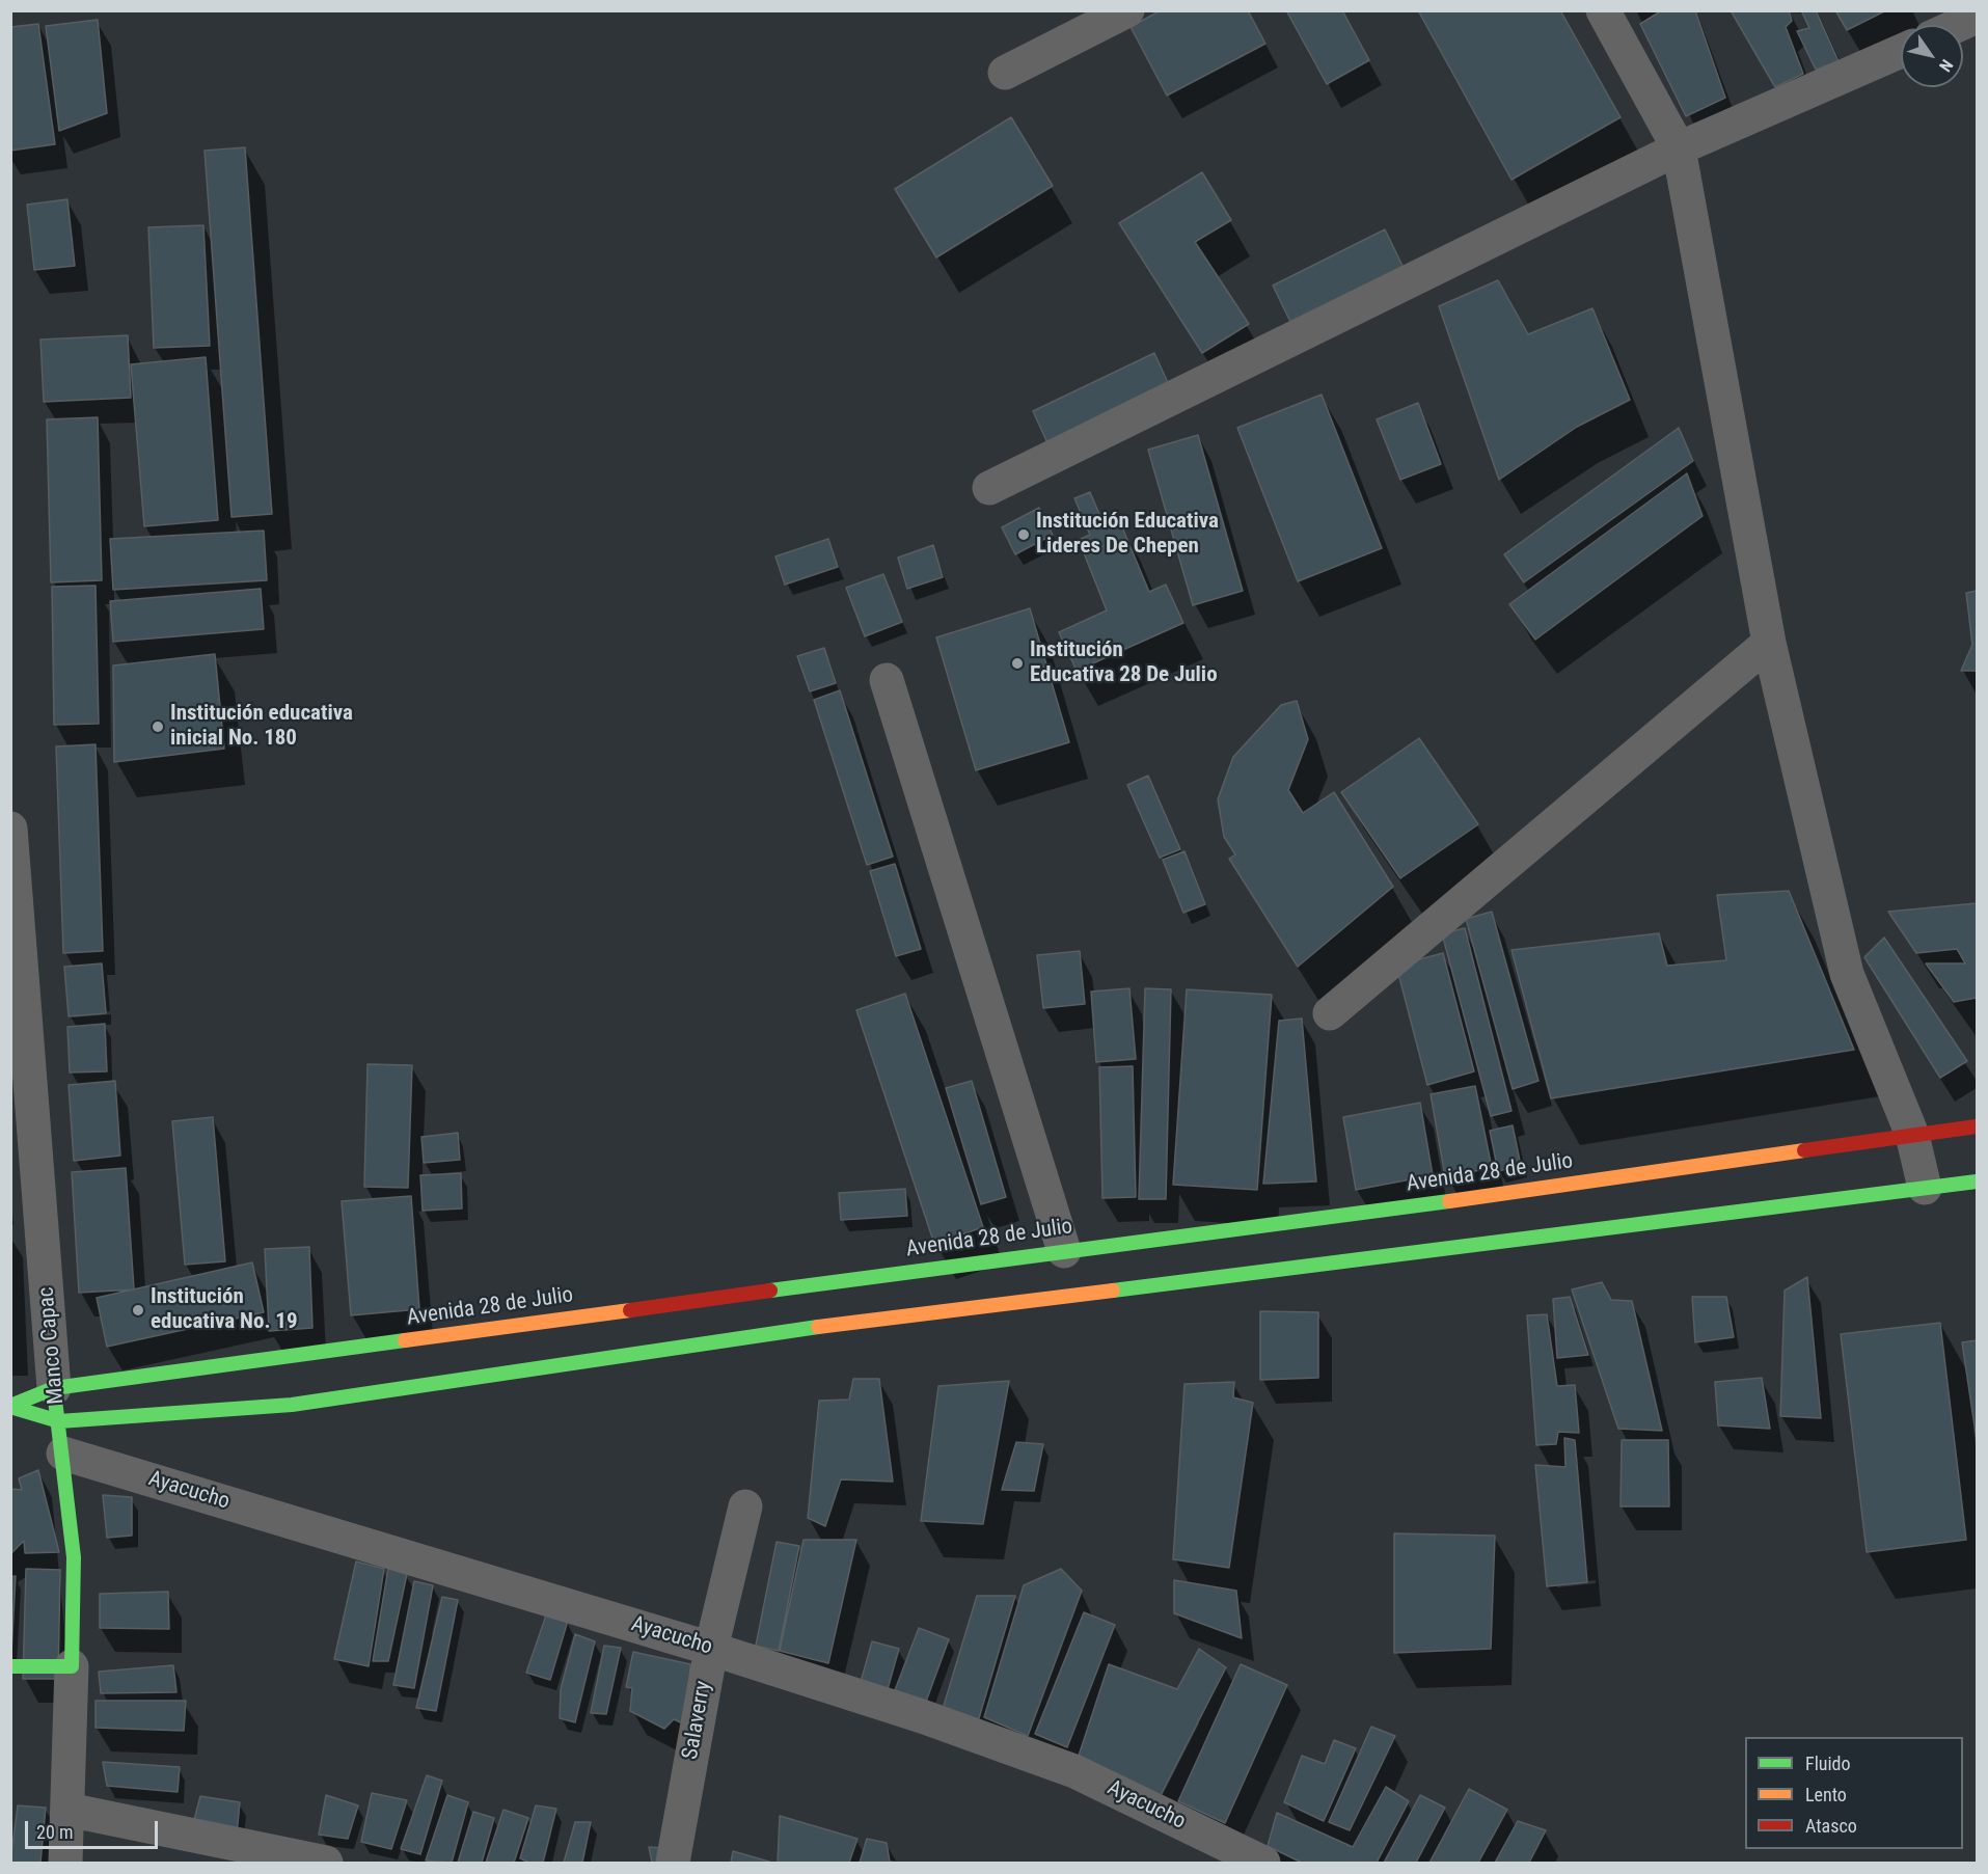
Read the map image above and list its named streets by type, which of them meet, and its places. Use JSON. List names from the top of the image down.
{
  "streets": {
    "street": [
      "Avenida 28 de Julio",
      "Manco Capac",
      "Ayacucho",
      "Salaverry"
    ]
  },
  "crossings": [
    ["Avenida 28 de Julio", "Manco Capac"],
    ["Avenida 28 de Julio", "Ayacucho"],
    ["Manco Capac", "Ayacucho"],
    ["Ayacucho", "Salaverry"]
  ],
  "places": [
    "Institución Educativa Lideres De Chepen",
    "Institución Educativa 28 De Julio",
    "Institución educativa inicial No. 180",
    "Institución educativa No. 19"
  ],
  "legend": ["Fluido", "Lento", "Atasco"],
  "scale_bar": "20 m",
  "north": "bottom right"
}
